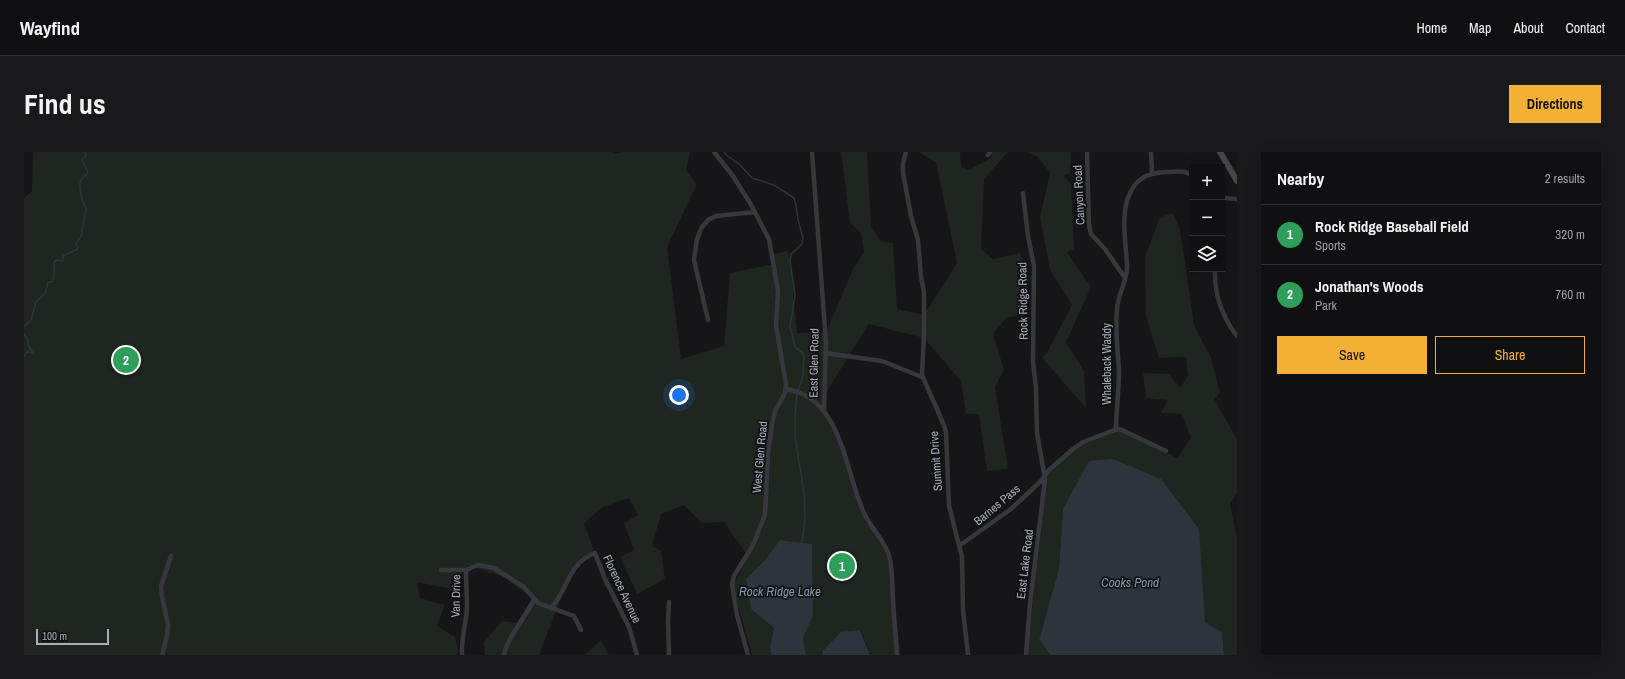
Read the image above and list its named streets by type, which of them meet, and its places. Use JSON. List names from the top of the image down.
{
  "streets": {
    "street": [
      "Canyon Road",
      "Rock Ridge Road",
      "East Glen Road",
      "Whaleback Waddy",
      "West Glen Road",
      "Summit Drive",
      "Barnes Pass",
      "East Lake Road",
      "Florence Avenue",
      "Van Drive"
    ]
  },
  "crossings": [
    ["Canyon Road", "Whaleback Waddy"],
    ["Rock Ridge Road", "Barnes Pass"],
    ["Rock Ridge Road", "East Lake Road"],
    ["Whaleback Waddy", "Barnes Pass"],
    ["Summit Drive", "Barnes Pass"],
    ["Barnes Pass", "East Lake Road"],
    ["Florence Avenue", "Van Drive"]
  ],
  "water": ["Cooks Pond", "Rock Ridge Lake"],
  "scale_bar": "100 m",
  "page": {
    "header": "Wayfind",
    "nav": [
      "Home",
      "Map",
      "About",
      "Contact"
    ],
    "title": "Find us",
    "buttons": [
      "Directions",
      ["Save", "Share"]
    ],
    "heading": ["Nearby", "2 results"],
    "map_buttons": ["+", "−"],
    "list": [
      {
        "mark": "1",
        "name": "Rock Ridge Baseball Field",
        "note": "Sports",
        "value": "320 m"
      },
      {
        "mark": "2",
        "name": "Jonathan's Woods",
        "note": "Park",
        "value": "760 m"
      }
    ],
    "pins": ["2", "1"],
    "scale": "100 m"
  }
}
